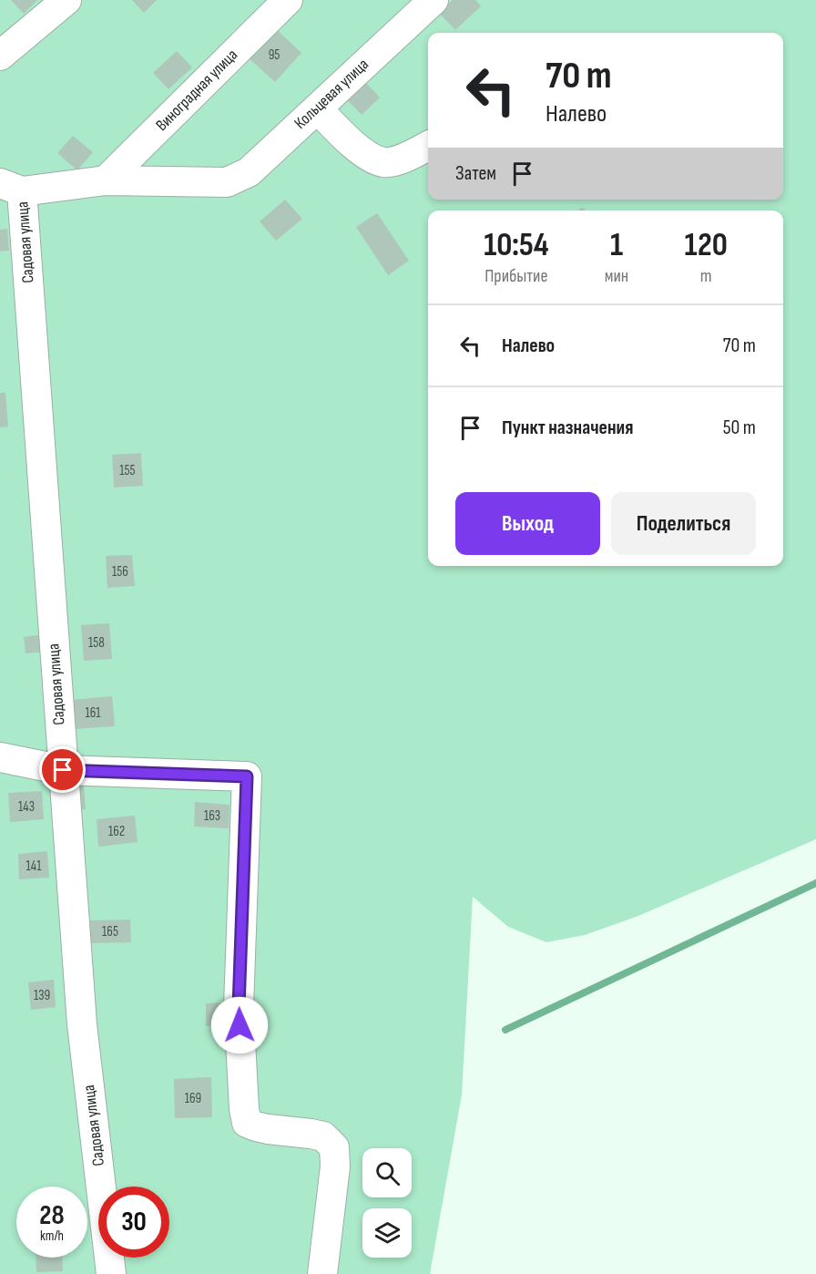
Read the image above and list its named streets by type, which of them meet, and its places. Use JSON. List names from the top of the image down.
{
  "streets": {
    "street": ["Виноградная улица", "Кольцевая улица", "Садовая улица"]
  },
  "crossings": [
    ["Виноградная улица", "Кольцевая улица"]
  ],
  "house_numbers": [
    "95",
    "155",
    "156",
    "158",
    "161",
    "143",
    "163",
    "162",
    "141",
    "165",
    "139",
    "169"
  ],
  "page": {
    "turn": ["70 m", "Налево"],
    "then": "Затем",
    "eta": [
      "10:54",
      "Прибытие",
      "1",
      "мин",
      "120",
      "m"
    ],
    "list": [
      {
        "name": "Налево",
        "value": "70 m"
      },
      {
        "name": "Пункт назначения",
        "value": "50 m"
      }
    ],
    "buttons": ["Выход", "Поделиться"],
    "speed": "28 km/h",
    "limit": "30"
  }
}
